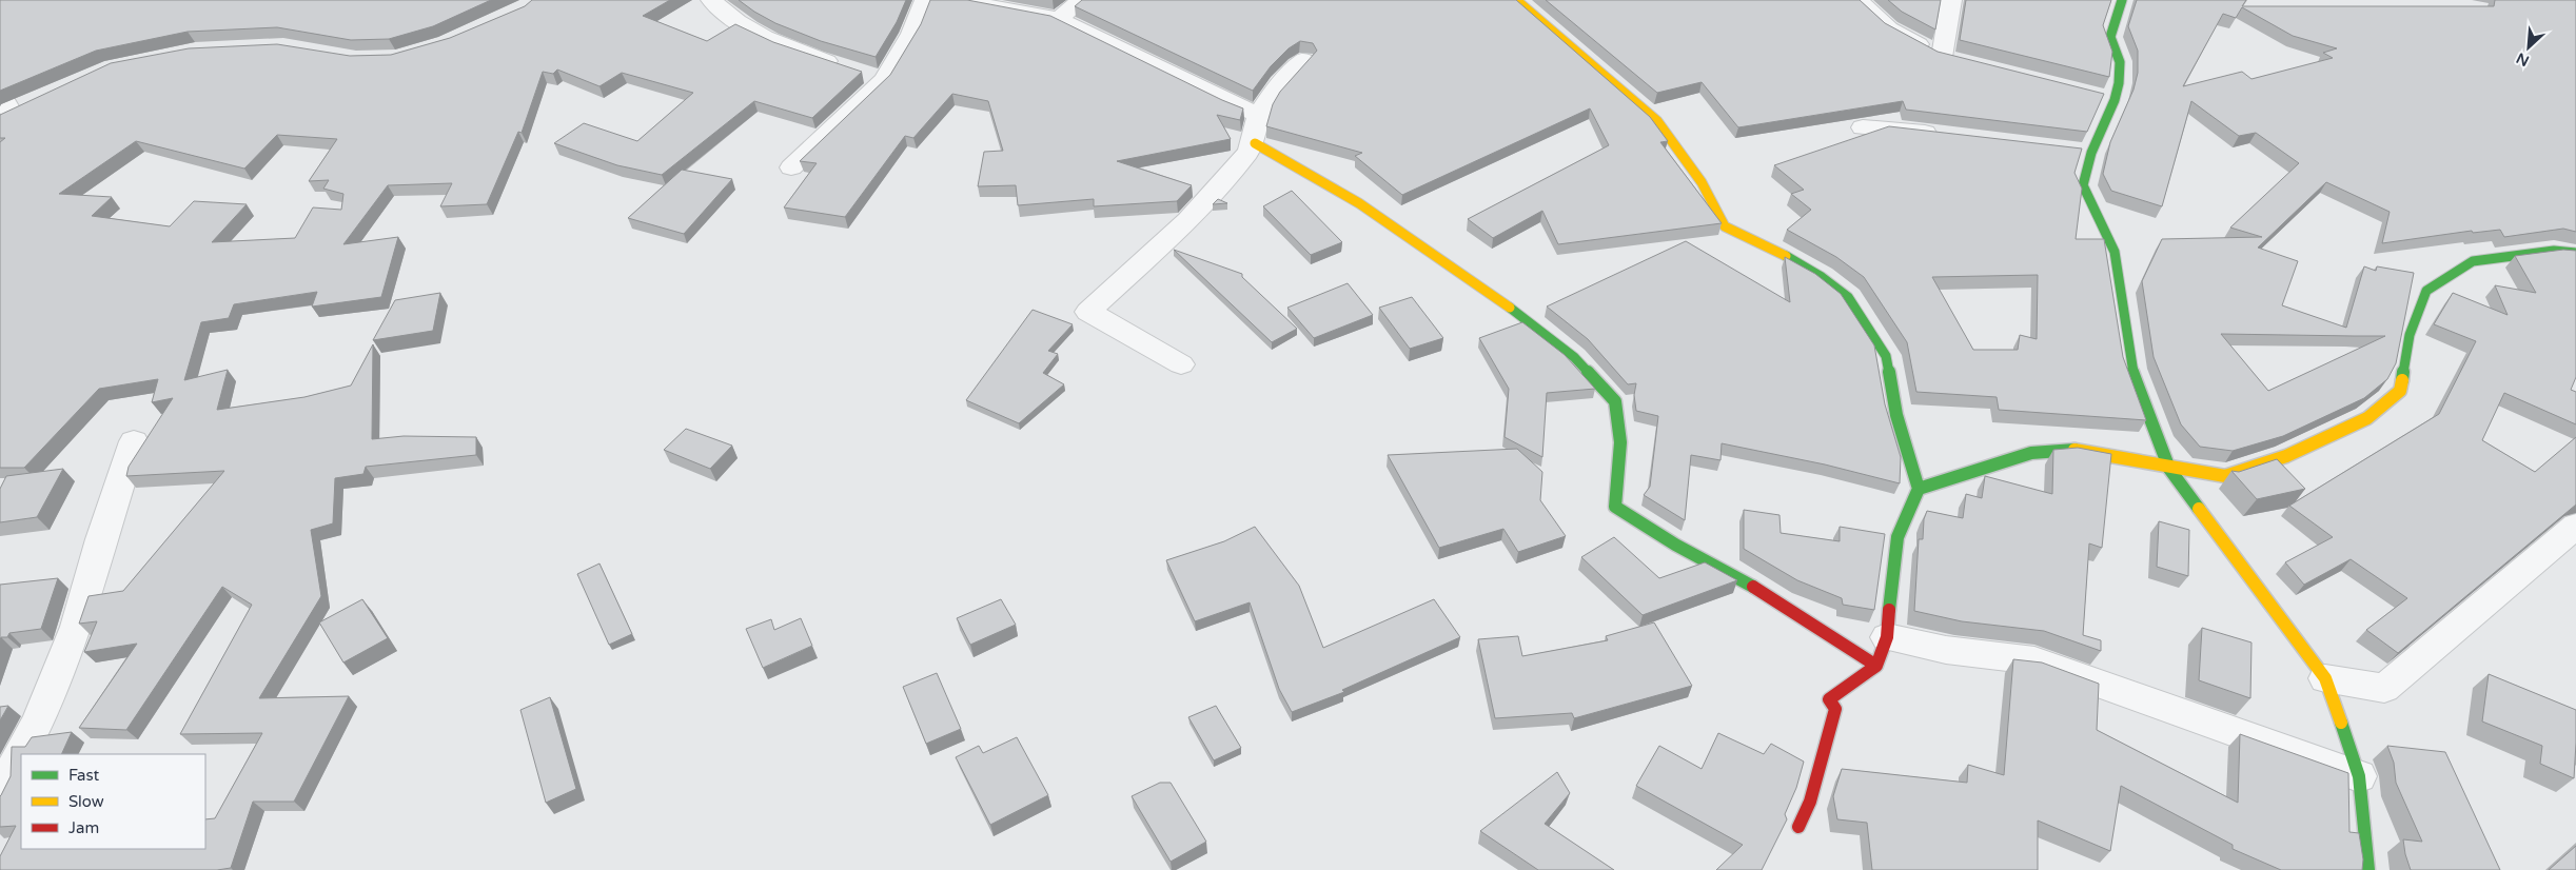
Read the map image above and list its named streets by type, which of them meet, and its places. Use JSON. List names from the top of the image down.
{
  "legend": ["Fast", "Slow", "Jam"],
  "north": "bottom left"
}
